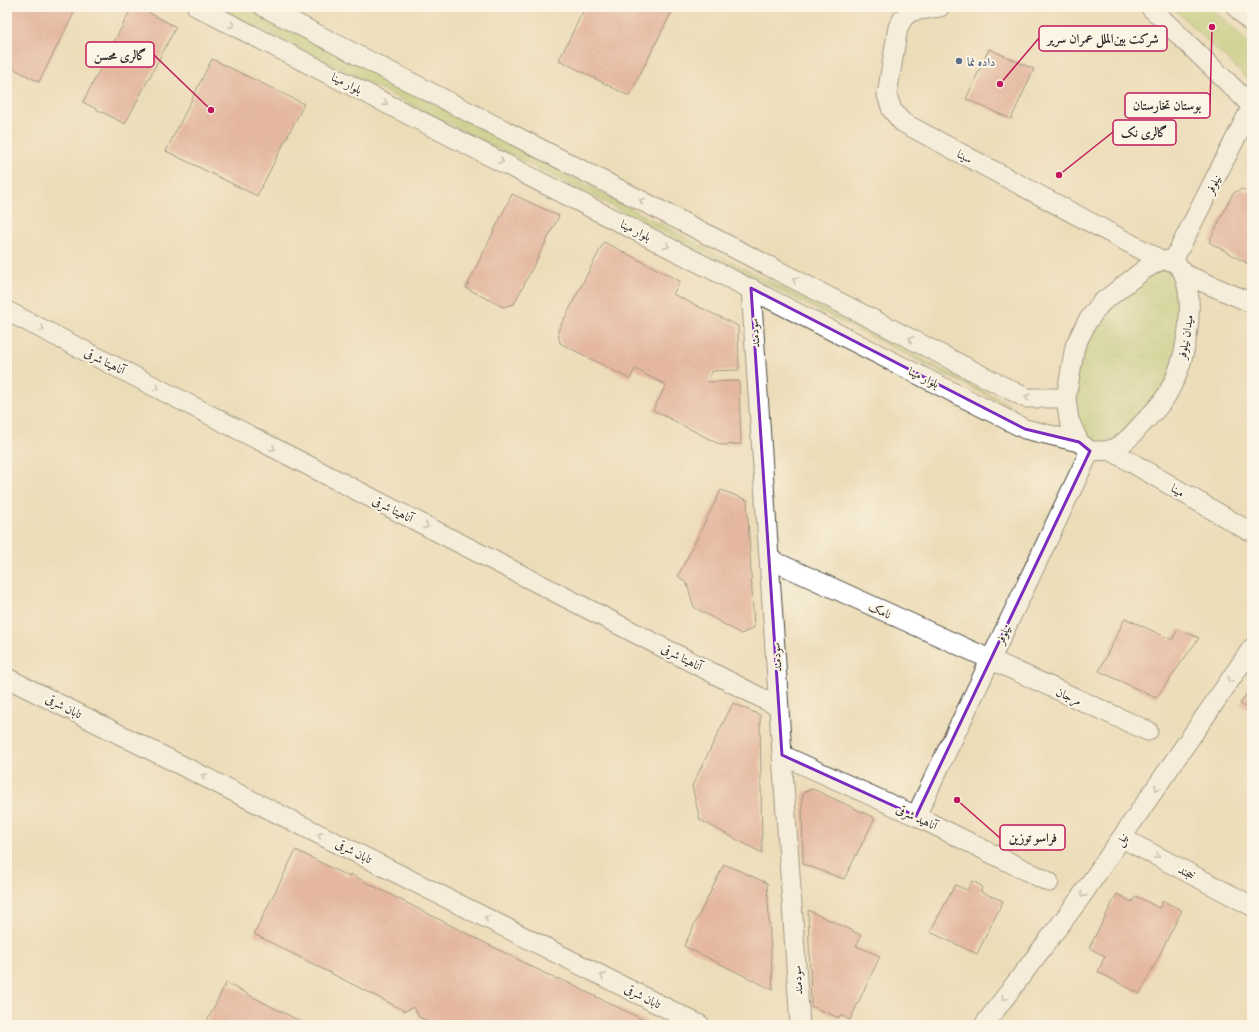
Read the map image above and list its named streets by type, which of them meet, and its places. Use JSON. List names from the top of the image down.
{
  "streets": {
    "street": [
      "بلوار مینا",
      "سینا",
      "نیلوفر",
      "سودمند",
      "میدان نیلوفر",
      "آناهیتا شرقی",
      "مینا",
      "نامک",
      "مرجان",
      "تابان شرقی",
      "آناهید شرقی",
      "نیل",
      "خجند"
    ]
  },
  "crossings": [
    ["بلوار مینا", "نیلوفر"],
    ["بلوار مینا", "سودمند"],
    ["بلوار مینا", "میدان نیلوفر"],
    ["سینا", "نیلوفر"],
    ["سینا", "میدان نیلوفر"],
    ["نیلوفر", "میدان نیلوفر"],
    ["نیلوفر", "نامک"],
    ["نیلوفر", "مرجان"],
    ["نیلوفر", "آناهید شرقی"],
    ["سودمند", "آناهیتا شرقی"],
    ["سودمند", "نامک"],
    ["سودمند", "آناهید شرقی"],
    ["میدان نیلوفر", "مینا"],
    ["نامک", "مرجان"],
    ["نیل", "خجند"]
  ],
  "one_way": [
    "آناهیتا شرقی",
    "تابان شرقی",
    "نیل",
    "خجند"
  ],
  "places": [
    "بوستان تخارستان",
    "داده نما",
    "شرکت بین‌الملل عمران سریر",
    "گالری محسن",
    "گالری نک",
    "فراسو توزین"
  ]
}
